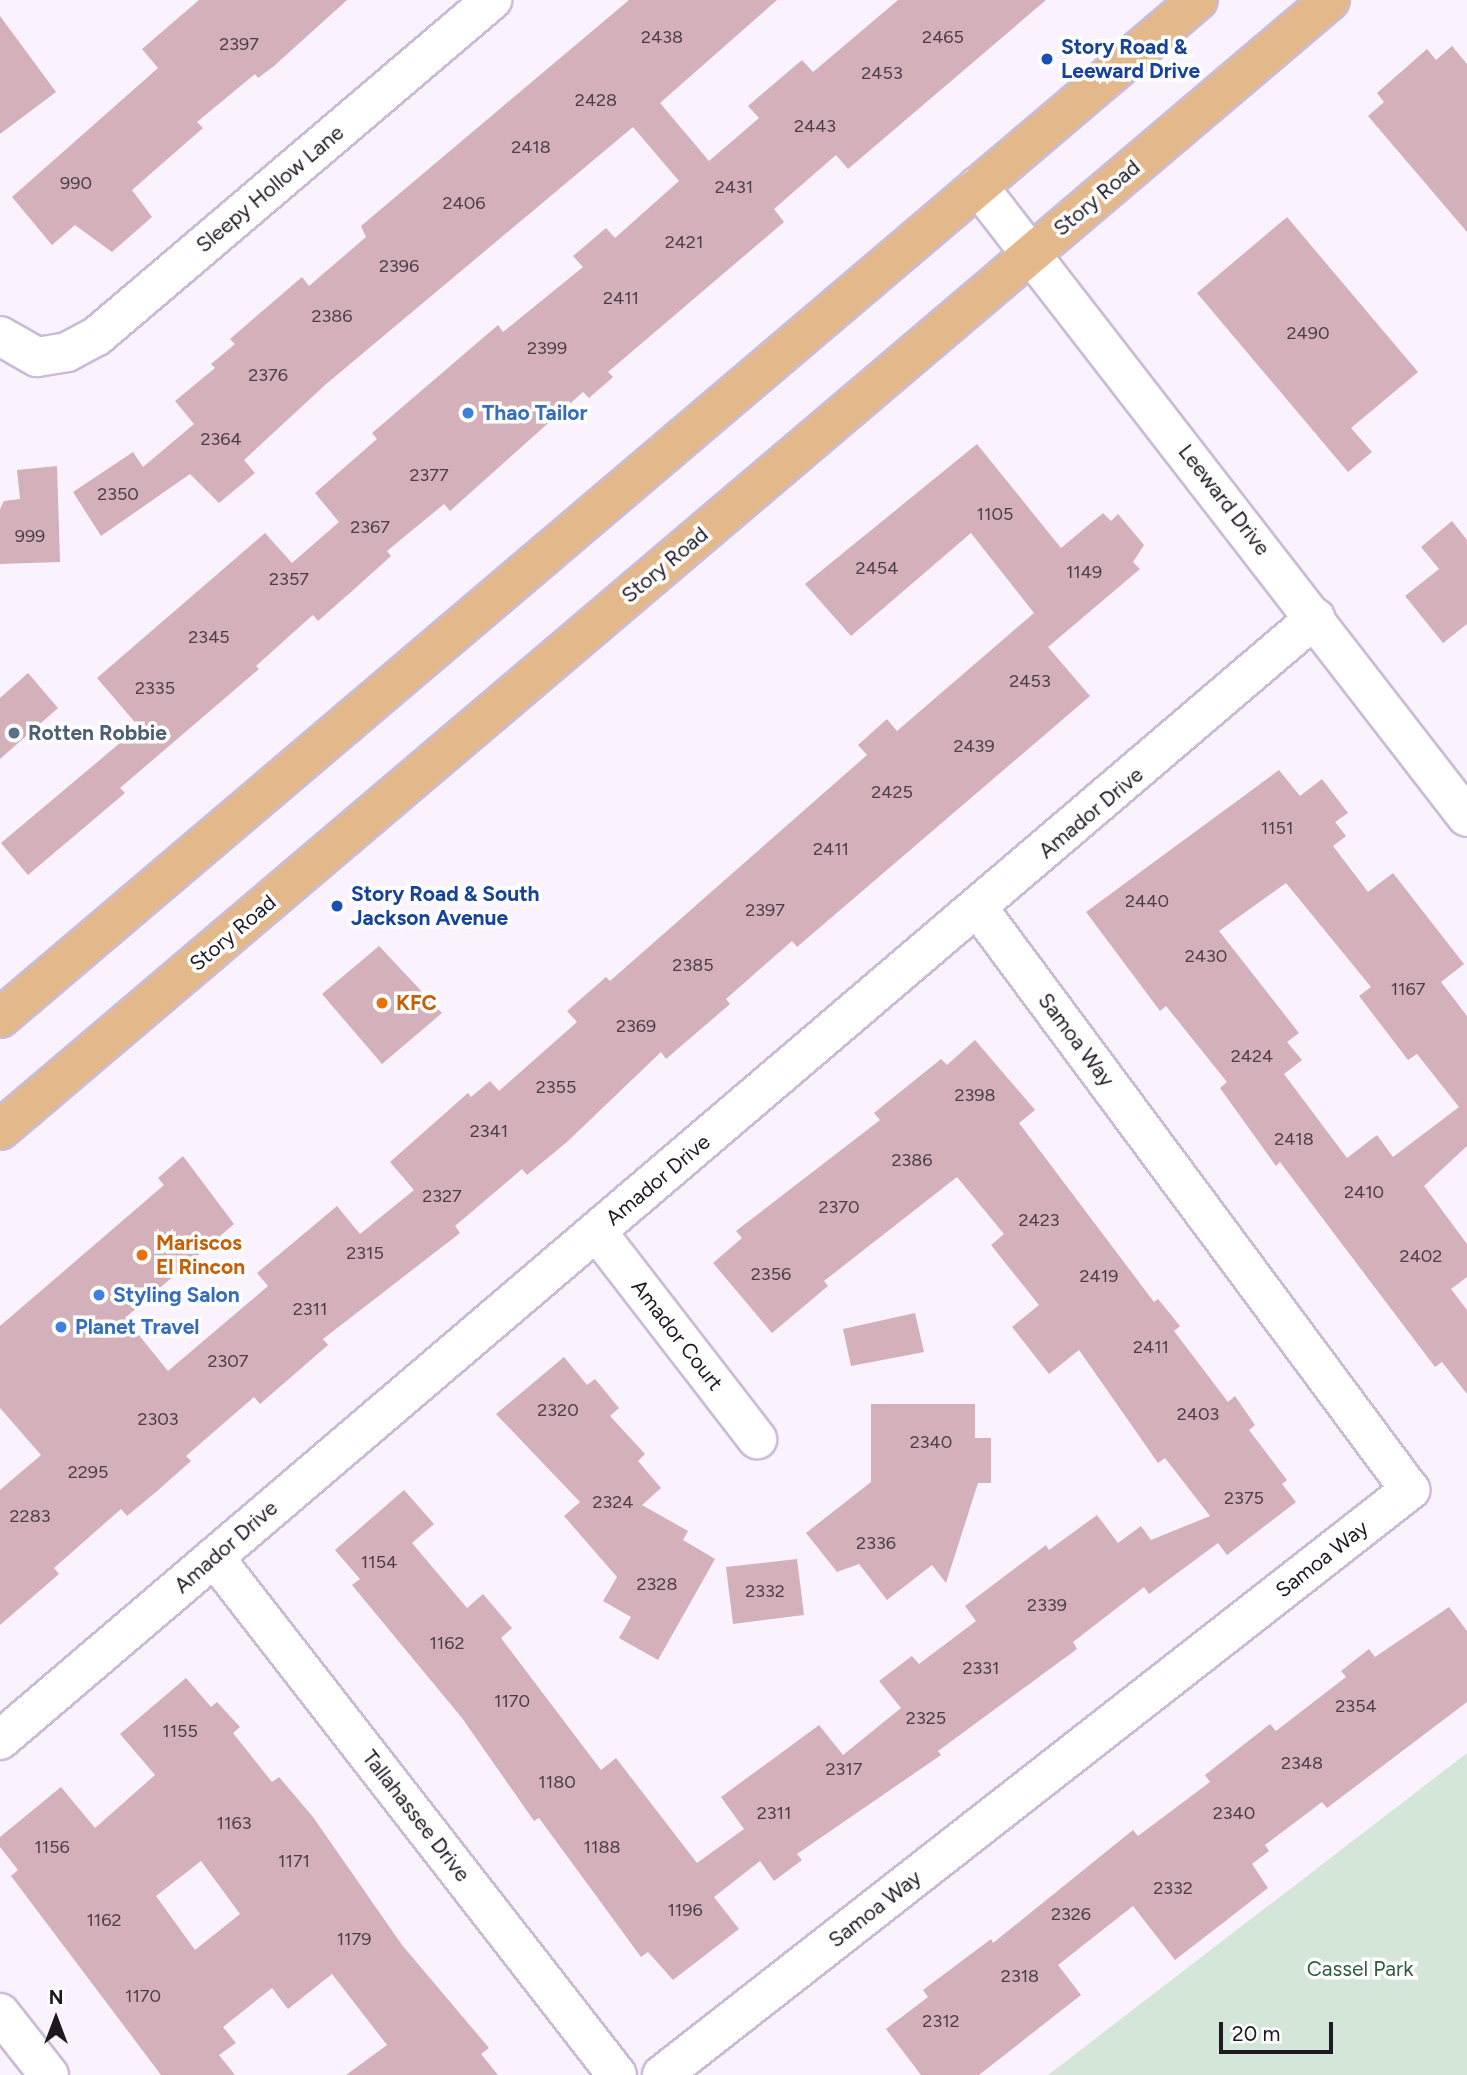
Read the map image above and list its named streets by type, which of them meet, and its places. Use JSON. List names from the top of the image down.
{
  "streets": {
    "main road": ["Story Road"],
    "street": [
      "Sleepy Hollow Lane",
      "Leeward Drive",
      "Amador Drive",
      "Samoa Way",
      "Amador Court",
      "Tallahassee Drive"
    ]
  },
  "crossings": [
    ["Story Road", "Leeward Drive"],
    ["Leeward Drive", "Amador Drive"],
    ["Amador Drive", "Samoa Way"],
    ["Amador Drive", "Amador Court"],
    ["Amador Drive", "Tallahassee Drive"]
  ],
  "parks": ["Cassel Park"],
  "places": [
    "Story Road & Leeward Drive",
    "Thao Tailor",
    "Rotten Robbie",
    "Story Road & South Jackson Avenue",
    "KFC",
    "Mariscos El Rincon",
    "Styling Salon",
    "Planet Travel"
  ],
  "house_numbers": [
    "2438",
    "2465",
    "2397",
    "2453",
    "2428",
    "2443",
    "2418",
    "990",
    "2431",
    "2406",
    "2421",
    "2396",
    "2411",
    "2386",
    "2490",
    "2399",
    "2376",
    "2364",
    "2377",
    "2350",
    "1105",
    "2367",
    "999",
    "2454",
    "1149",
    "2357",
    "2345",
    "2453",
    "2335",
    "2439",
    "2425",
    "1151",
    "2411",
    "2440",
    "2397",
    "2430",
    "2385",
    "1167",
    "2369",
    "2424",
    "2355",
    "2398",
    "2341",
    "2418",
    "2386",
    "2410",
    "2327",
    "2370",
    "2423",
    "2315",
    "2402",
    "2356",
    "2419",
    "2311",
    "2411",
    "2307",
    "2320",
    "2403",
    "2303",
    "2340",
    "2295",
    "2375",
    "2324",
    "2283",
    "2336",
    "1154",
    "2328",
    "2332",
    "2339",
    "1162",
    "2331",
    "1170",
    "2354",
    "2325",
    "1155",
    "2348",
    "2317",
    "1180",
    "2311",
    "2340",
    "1163",
    "1156",
    "1188",
    "1171",
    "2332",
    "1196",
    "2326",
    "1162",
    "1179",
    "2318",
    "1170",
    "2312"
  ],
  "scale_bar": "20 m",
  "north": "top"
}
